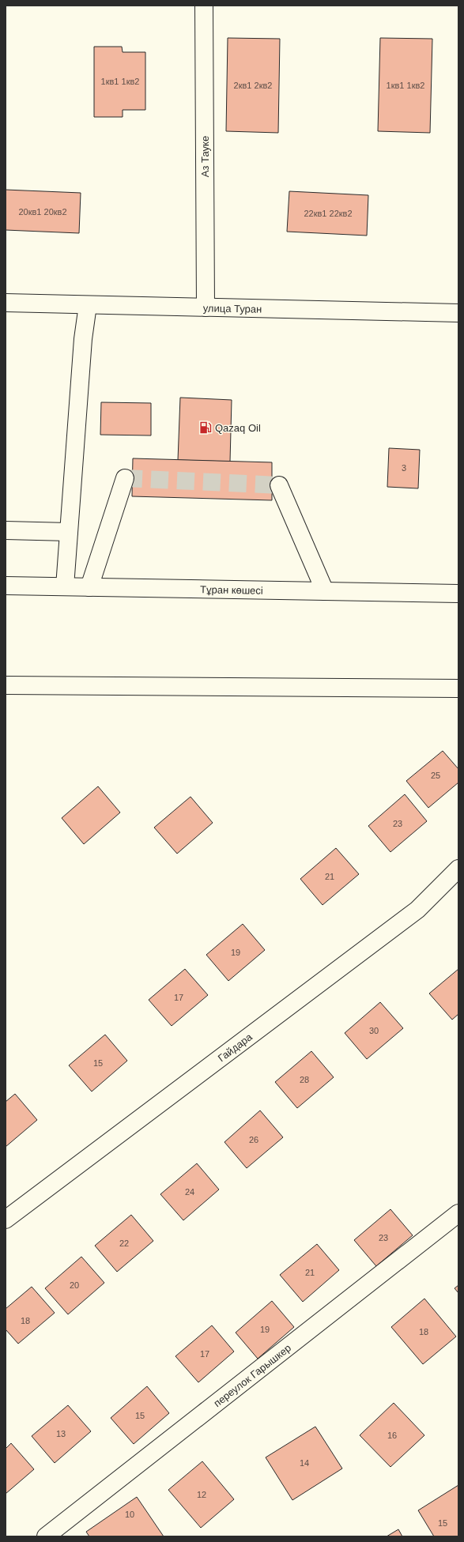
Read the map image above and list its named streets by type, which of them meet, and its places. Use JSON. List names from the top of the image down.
{
  "streets": {
    "street": [
      "Аз Тауке",
      "улица Туран",
      "Тұран көшесі",
      "Гайдара",
      "переулок Гарышкер"
    ]
  },
  "crossings": [
    ["Аз Тауке", "улица Туран"]
  ],
  "places": {
    "fuel station": ["Qazaq Oil"]
  },
  "house_numbers": [
    "1кв1 1кв2",
    "2кв1 2кв2",
    "1кв1 1кв2",
    "20кв1 20кв2",
    "22кв1 22кв2",
    "3",
    "25",
    "23",
    "21",
    "19",
    "17",
    "30",
    "15",
    "28",
    "26",
    "24",
    "23",
    "22",
    "21",
    "20",
    "18",
    "19",
    "18",
    "17",
    "15",
    "13",
    "16",
    "14",
    "12",
    "10",
    "15"
  ]
}
